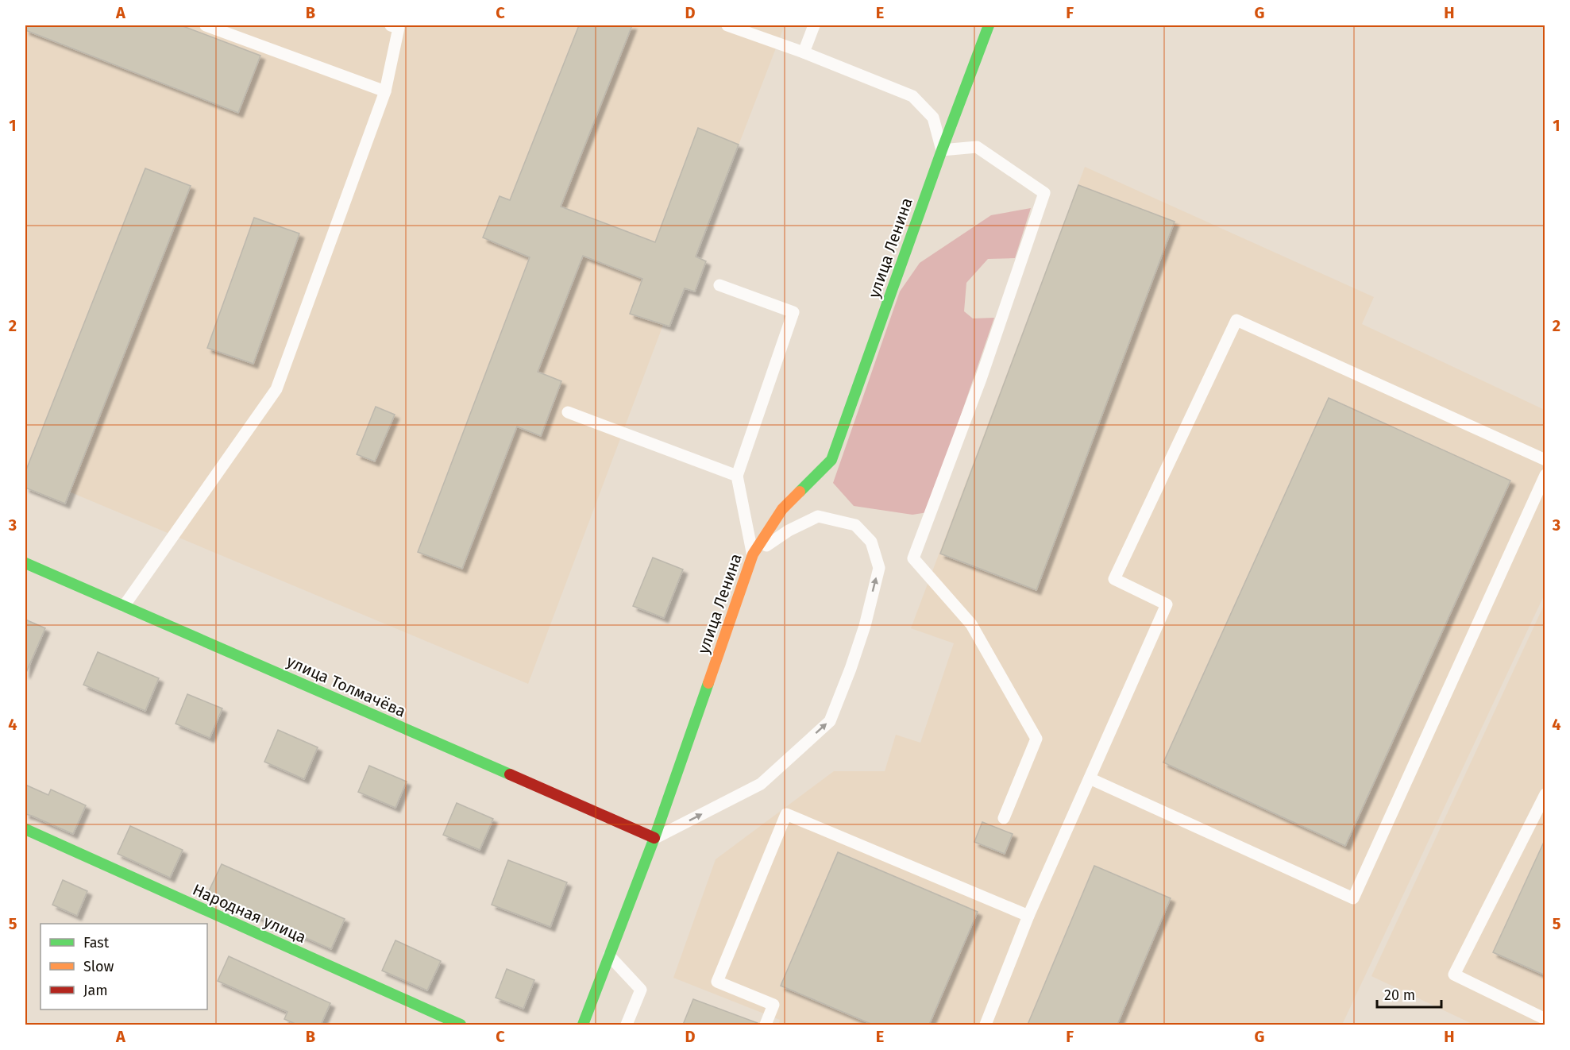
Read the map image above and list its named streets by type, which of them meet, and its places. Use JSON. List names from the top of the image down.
{
  "streets": {
    "street": ["улица Ленина", "улица Толмачёва", "Народная улица"]
  },
  "crossings": [
    ["улица Ленина", "улица Толмачёва"]
  ],
  "legend": ["Fast", "Slow", "Jam"],
  "scale_bar": "20 m",
  "grid": {
    "columns": [
      "A",
      "B",
      "C",
      "D",
      "E",
      "F",
      "G",
      "H"
    ],
    "rows": [
      "1",
      "2",
      "3",
      "4",
      "5"
    ]
  }
}
